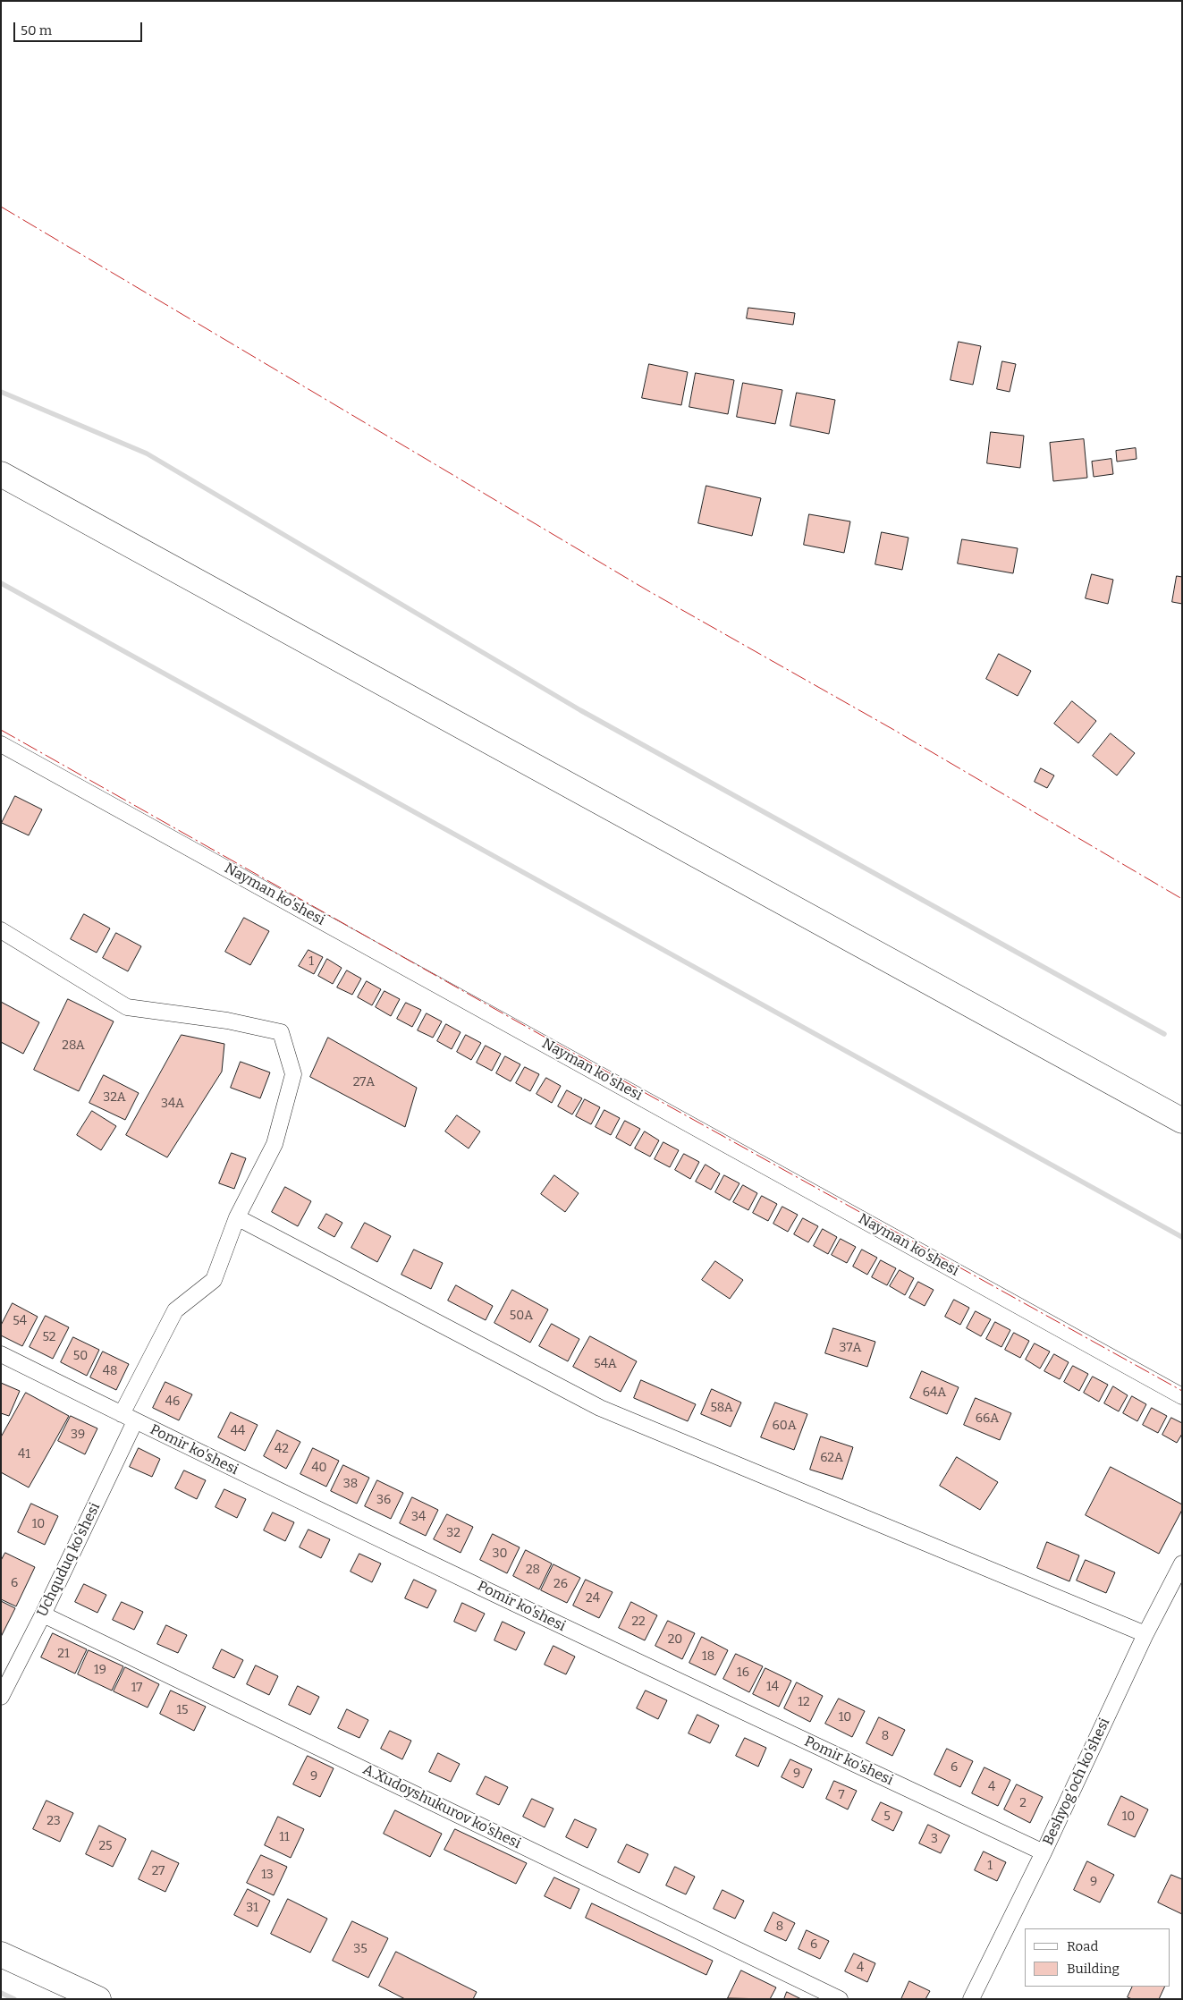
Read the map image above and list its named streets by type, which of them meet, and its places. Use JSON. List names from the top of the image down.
{
  "streets": {
    "street": [
      "Nayman ko'shesi",
      "Pomir ko'shesi",
      "Uchquduq ko'shesi",
      "Beshyog'och ko'shesi",
      "A.Xudoyshukurov ko'shesi"
    ]
  },
  "crossings": [
    ["Pomir ko'shesi", "Uchquduq ko'shesi"],
    ["Pomir ko'shesi", "Beshyog'och ko'shesi"],
    ["Uchquduq ko'shesi", "A.Xudoyshukurov ko'shesi"]
  ],
  "house_numbers": [
    "1",
    "28A",
    "27A",
    "32A",
    "34A",
    "50A",
    "54",
    "52",
    "37A",
    "50",
    "54A",
    "48",
    "64A",
    "46",
    "58A",
    "66A",
    "60A",
    "44",
    "39",
    "42",
    "41",
    "62A",
    "40",
    "38",
    "36",
    "34",
    "10",
    "32",
    "30",
    "28",
    "6",
    "26",
    "24",
    "22",
    "20",
    "21",
    "18",
    "19",
    "16",
    "14",
    "17",
    "12",
    "15",
    "10",
    "8",
    "6",
    "9",
    "9",
    "4",
    "7",
    "2",
    "5",
    "10",
    "23",
    "11",
    "3",
    "25",
    "1",
    "27",
    "13",
    "9",
    "31",
    "8",
    "6",
    "35",
    "4"
  ],
  "legend": ["Road", "Building"],
  "scale_bar": "50 m"
}
